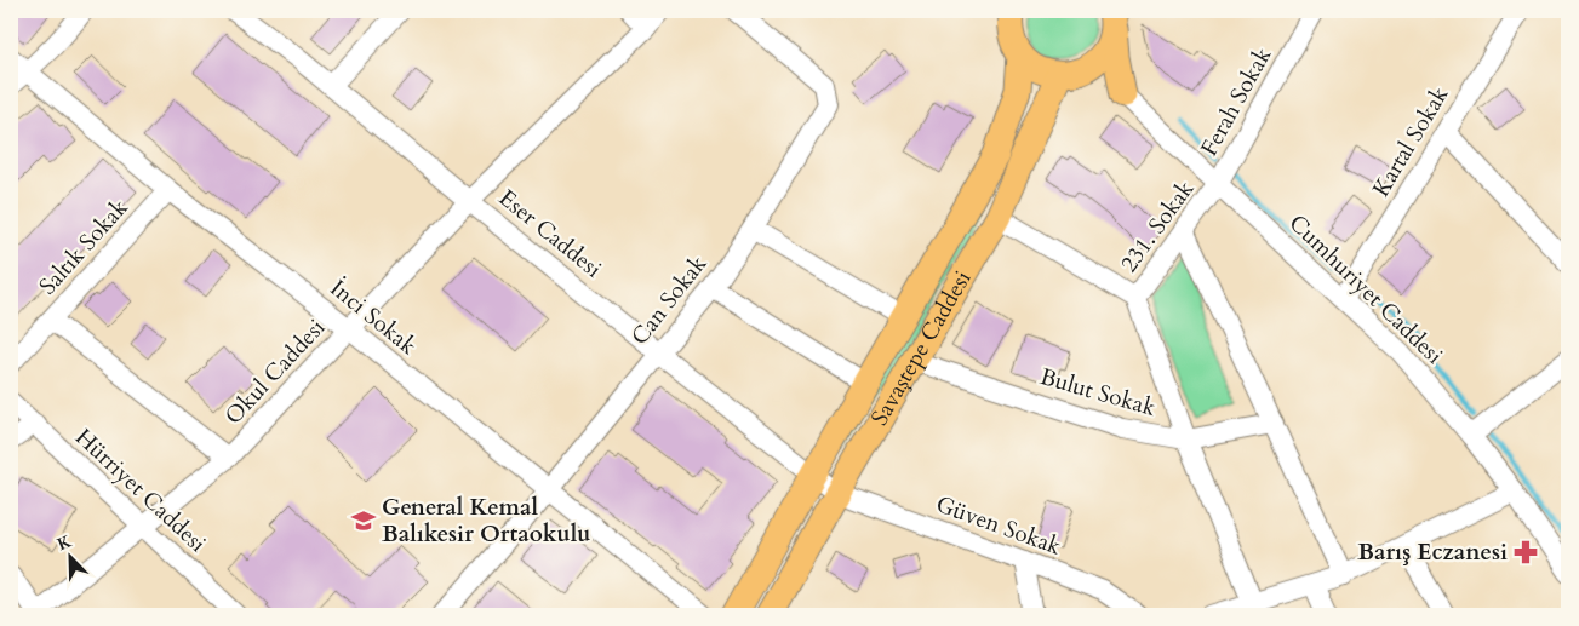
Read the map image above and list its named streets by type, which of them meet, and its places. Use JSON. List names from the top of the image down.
{
  "streets": {
    "main road": ["Savaştepe Caddesi"],
    "street": [
      "Ferah Sokak",
      "Kartal Sokak",
      "231. Sokak",
      "Eser Caddesi",
      "Saltık Sokak",
      "Cumhuriyet Caddesi",
      "Can Sokak",
      "İnci Sokak",
      "Okul Caddesi",
      "Bulut Sokak",
      "Hürriyet Caddesi",
      "Güven Sokak"
    ]
  },
  "crossings": [
    ["Ferah Sokak", "231. Sokak"],
    ["Ferah Sokak", "Cumhuriyet Caddesi"],
    ["Kartal Sokak", "Cumhuriyet Caddesi"],
    ["231. Sokak", "Cumhuriyet Caddesi"],
    ["Eser Caddesi", "Can Sokak"],
    ["Eser Caddesi", "Savaştepe Caddesi"],
    ["Eser Caddesi", "Okul Caddesi"],
    ["Eser Caddesi", "Güven Sokak"],
    ["Saltık Sokak", "İnci Sokak"],
    ["Can Sokak", "İnci Sokak"],
    ["İnci Sokak", "Okul Caddesi"],
    ["Savaştepe Caddesi", "Bulut Sokak"],
    ["Savaştepe Caddesi", "Güven Sokak"],
    ["Okul Caddesi", "Hürriyet Caddesi"]
  ],
  "places": {
    "school or university": ["General Kemal Balıkesir Ortaokulu"],
    "pharmacy": ["Barış Eczanesi"]
  },
  "north": "top left"
}
